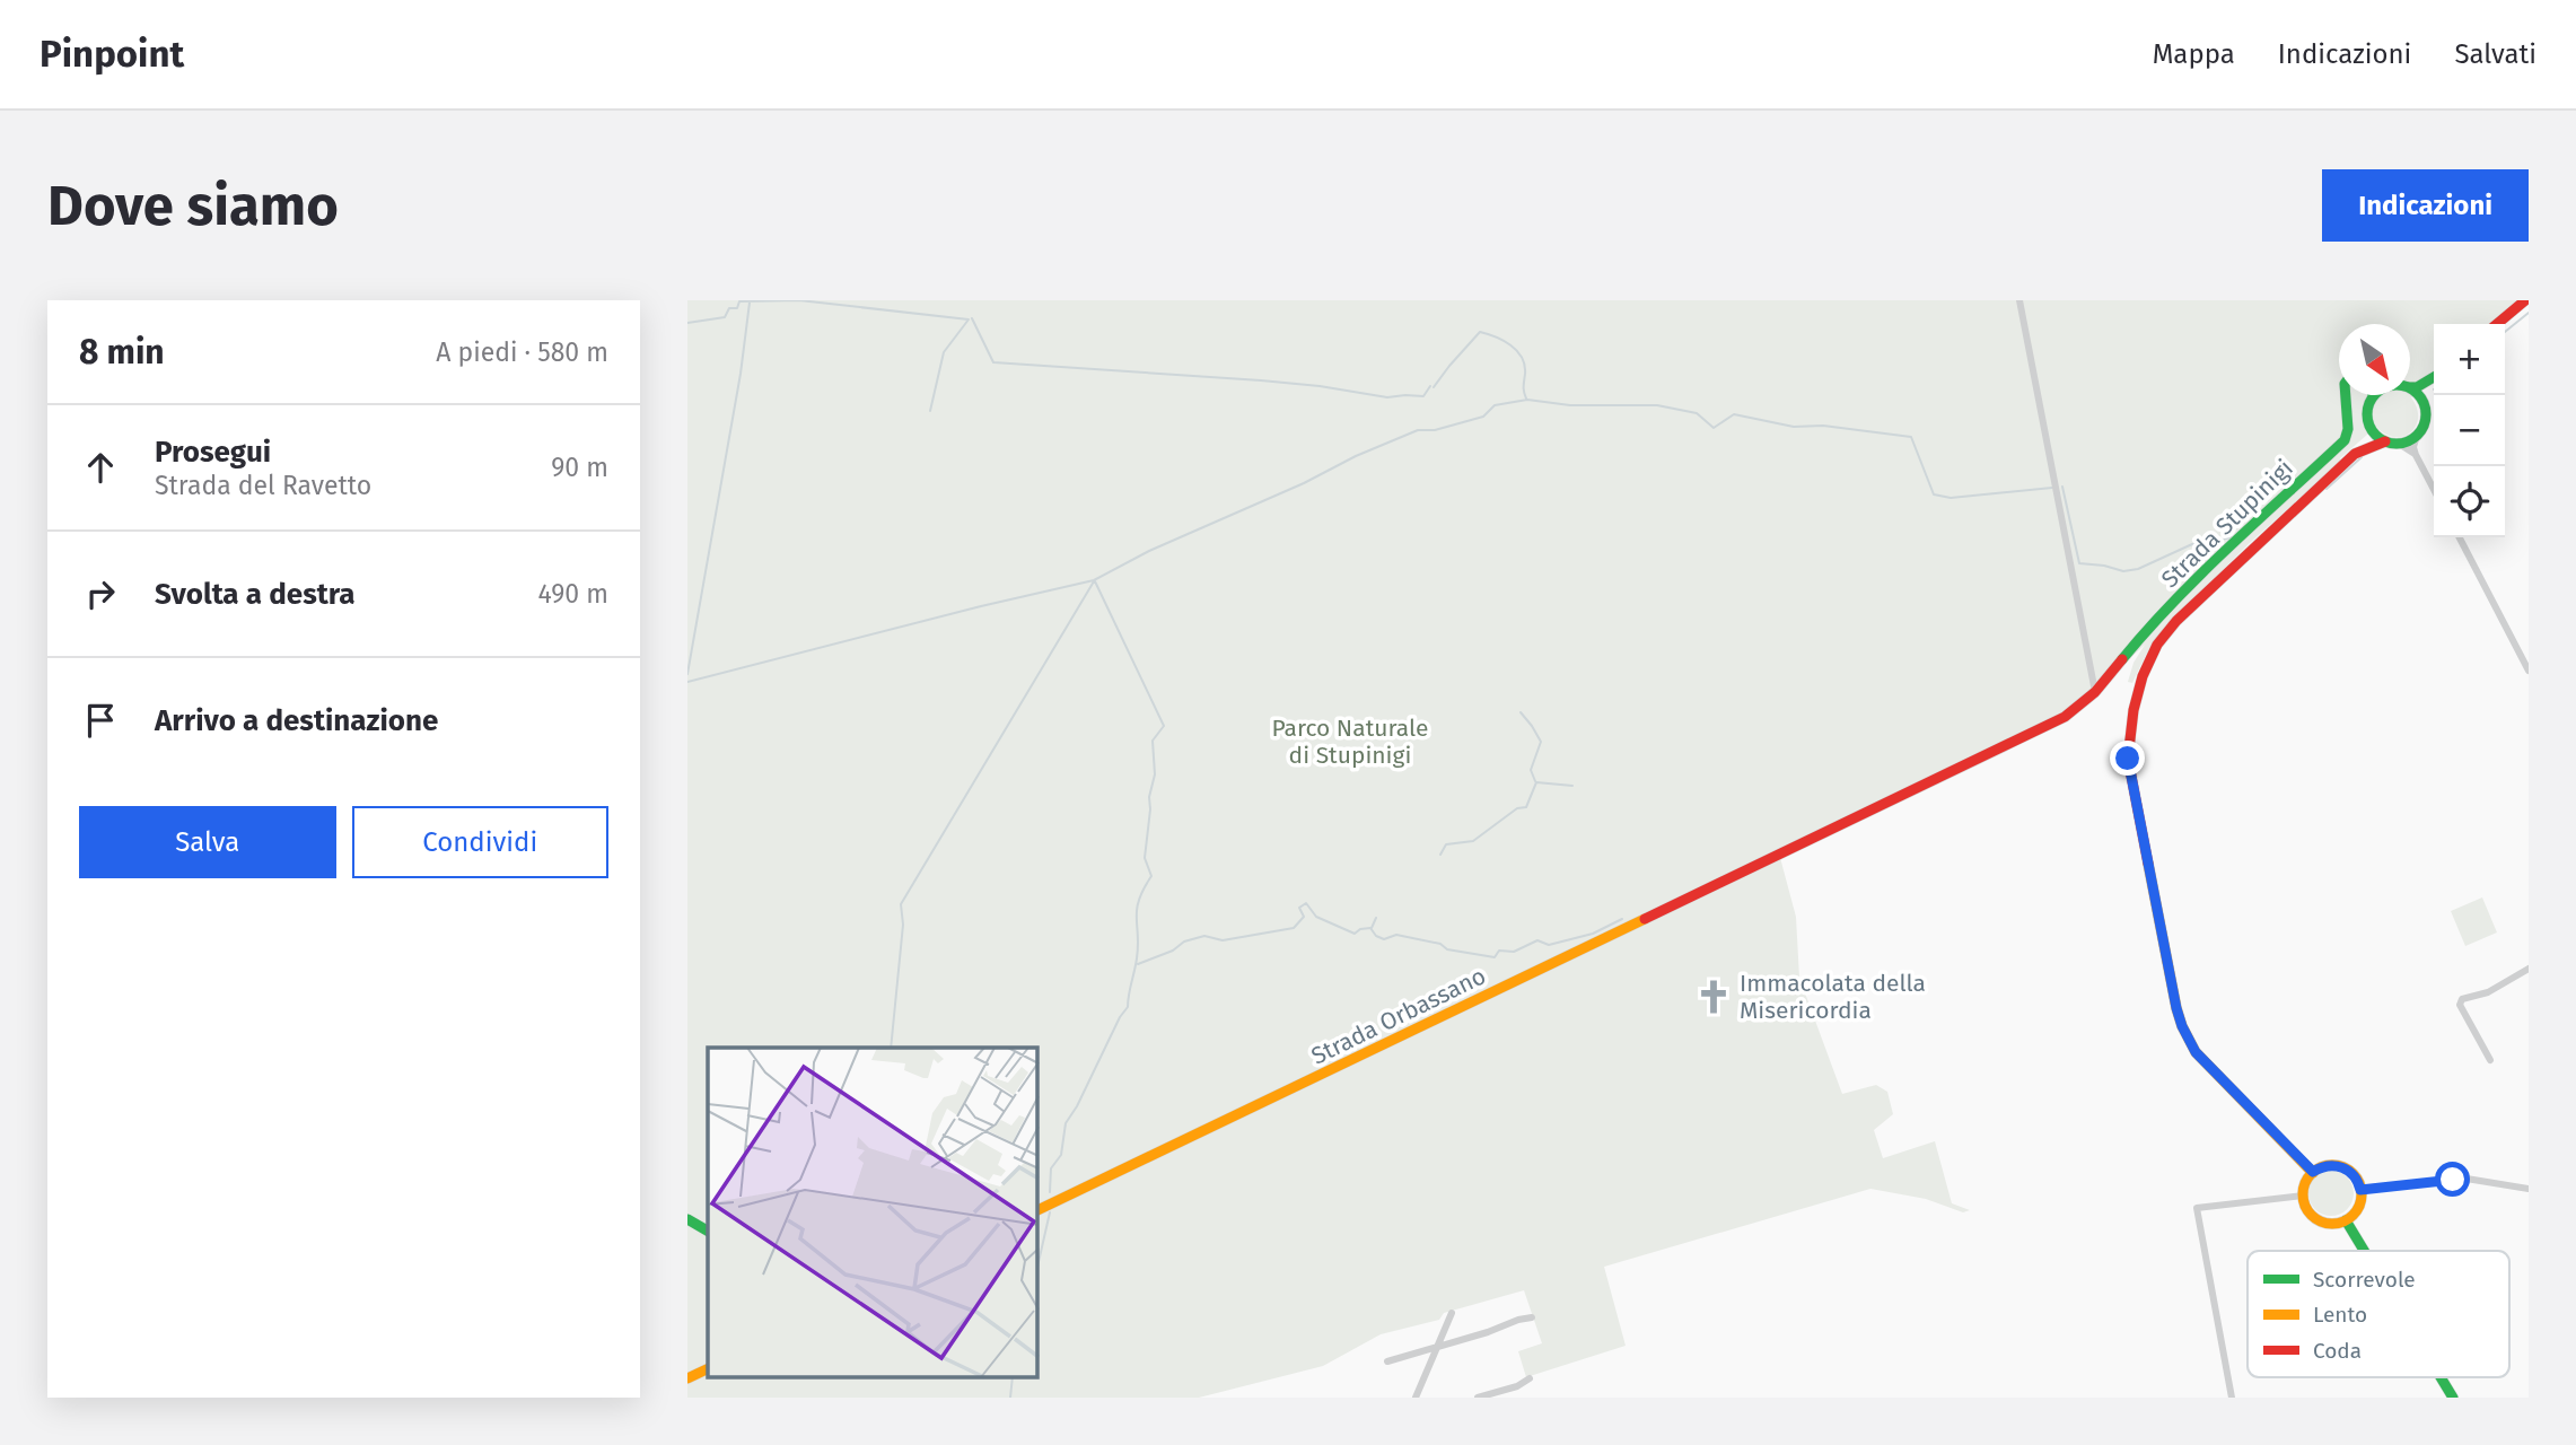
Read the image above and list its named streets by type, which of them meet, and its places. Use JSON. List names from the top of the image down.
{
  "streets": {
    "main road": ["Strada Stupinigi", "Strada Orbassano"]
  },
  "crossings": [
    ["Strada Stupinigi", "Strada Orbassano"]
  ],
  "parks": ["Parco Naturale di Stupinigi"],
  "places": {
    "church": ["Immacolata della Misericordia"]
  },
  "legend": ["Scorrevole", "Lento", "Coda"],
  "north": "bottom right",
  "page": {
    "header": "Pinpoint",
    "nav": ["Mappa", "Indicazioni", "Salvati"],
    "buttons": [
      "Indicazioni",
      ["Salva", "Condividi"]
    ],
    "title": "Dove siamo",
    "heading": ["8 min", "A piedi · 580 m"],
    "map_buttons": ["+", "−"],
    "list": [
      ["Prosegui", "Strada del Ravetto", "90 m"],
      ["Svolta a destra", "490 m"],
      "Arrivo a destinazione"
    ]
  }
}
